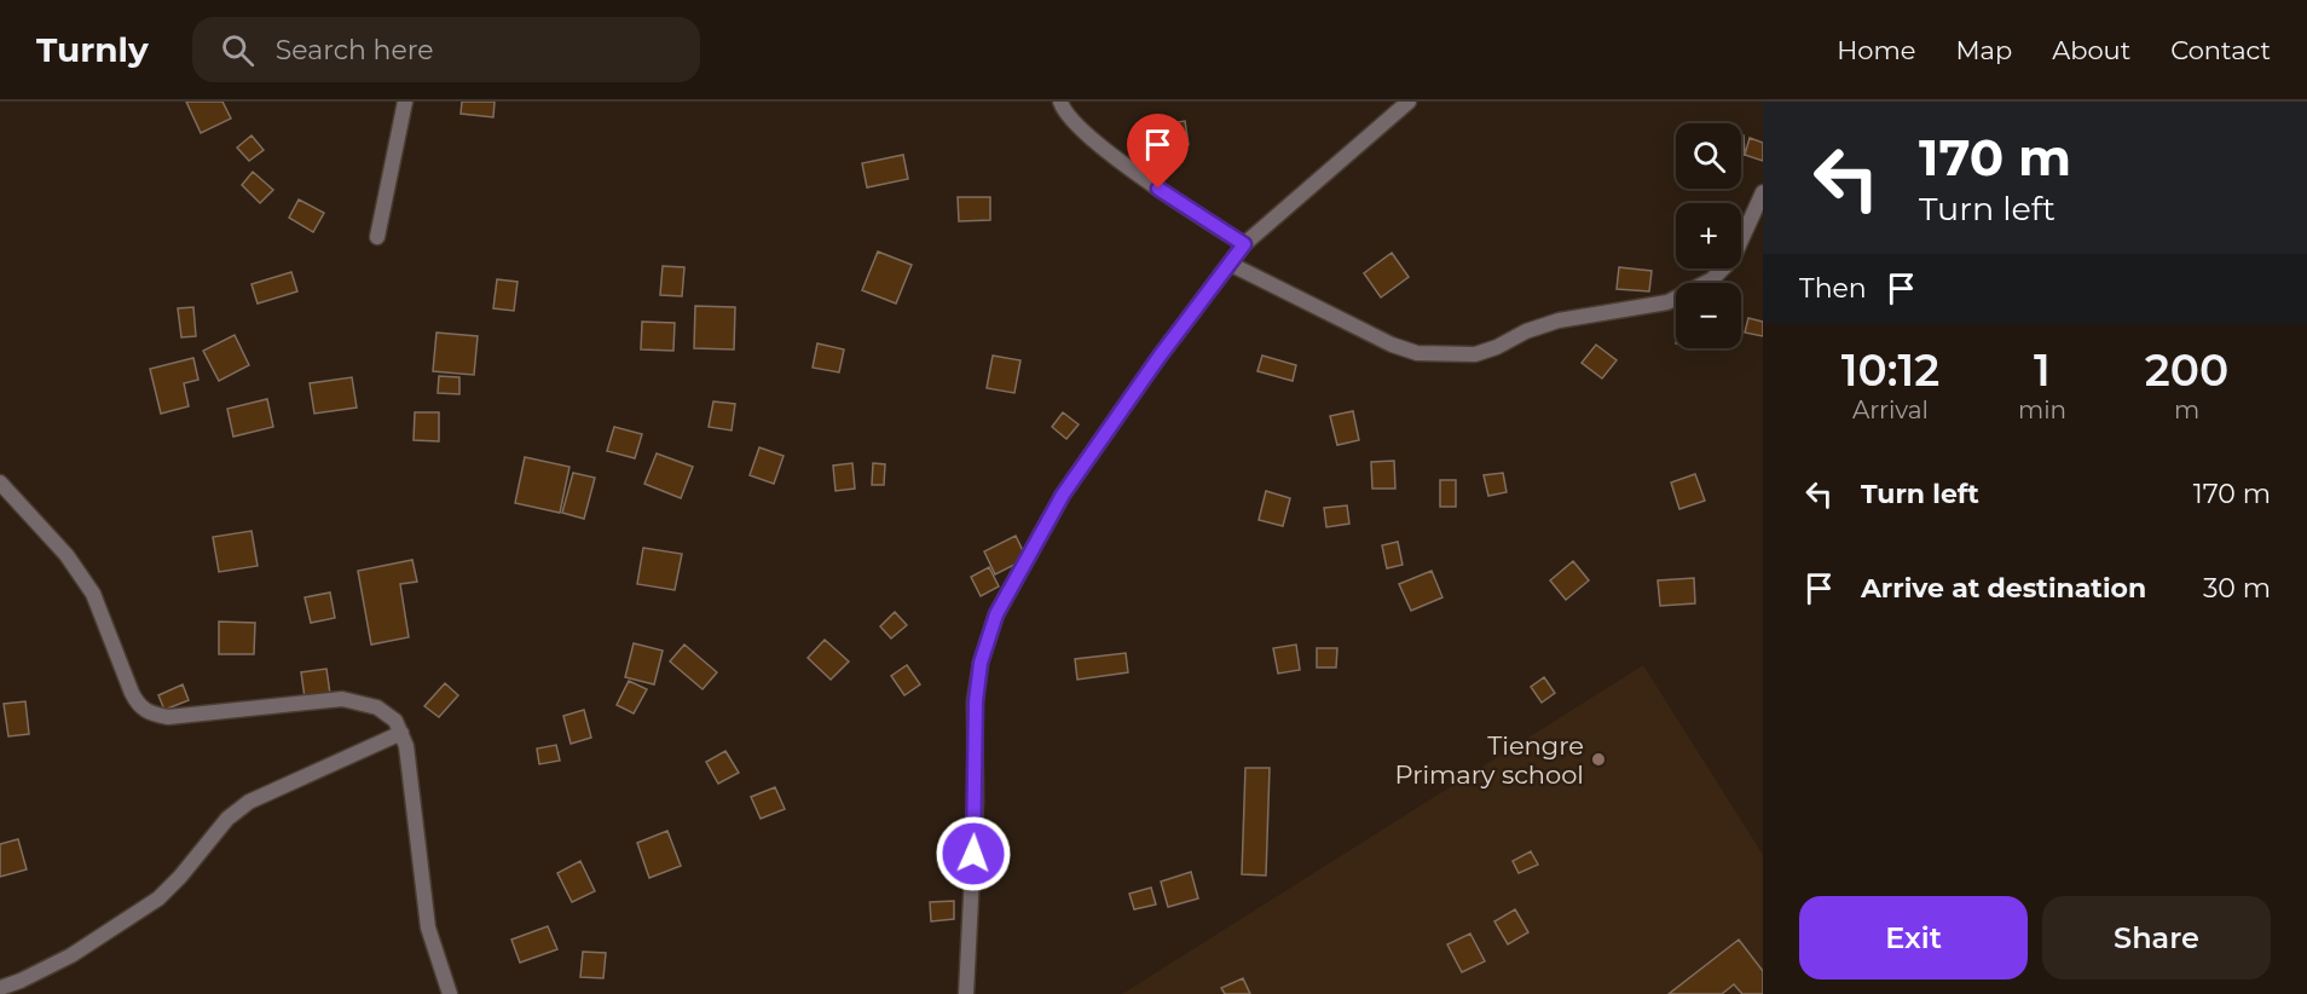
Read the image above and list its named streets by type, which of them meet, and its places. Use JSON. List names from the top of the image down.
{
  "places": ["Tiengre Primary school"],
  "page": {
    "header": "Turnly",
    "search": "Search here",
    "nav": [
      "Home",
      "Map",
      "About",
      "Contact"
    ],
    "turn": ["170 m", "Turn left"],
    "map_buttons": ["+", "−"],
    "then": "Then",
    "eta": [
      "10:12",
      "Arrival",
      "1",
      "min",
      "200",
      "m"
    ],
    "list": [
      {
        "name": "Turn left",
        "value": "170 m"
      },
      {
        "name": "Arrive at destination",
        "value": "30 m"
      }
    ],
    "buttons": ["Exit", "Share"]
  }
}
